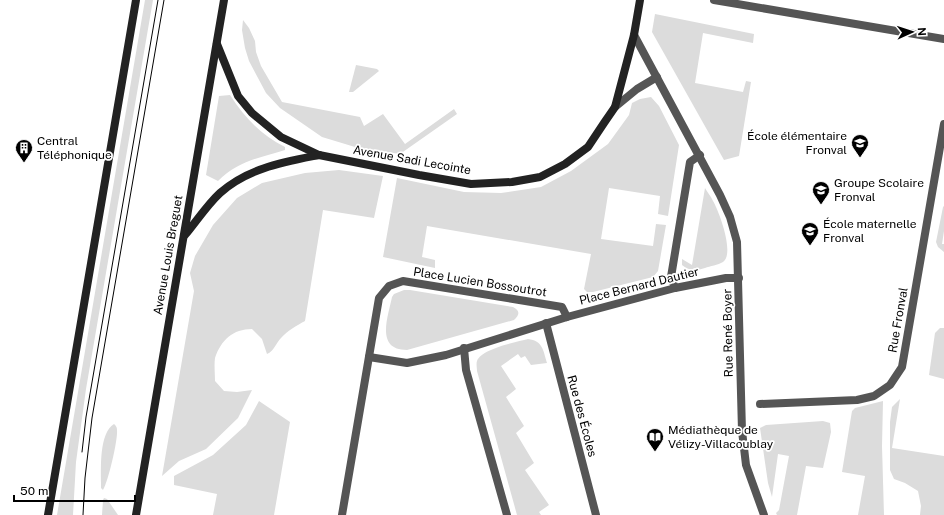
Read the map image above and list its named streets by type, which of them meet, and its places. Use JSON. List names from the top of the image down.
{
  "streets": {
    "main road": ["Avenue Sadi Lecointe", "Avenue Louis Breguet"],
    "street": [
      "Place Lucien Bossoutrot",
      "Place Bernard Dautier",
      "Rue Fronval",
      "Rue René Boyer",
      "Rue des Écoles"
    ]
  },
  "crossings": [
    ["Avenue Sadi Lecointe", "Avenue Louis Breguet"],
    ["Avenue Sadi Lecointe", "Rue René Boyer"],
    ["Place Lucien Bossoutrot", "Place Bernard Dautier"],
    ["Place Bernard Dautier", "Rue René Boyer"],
    ["Place Bernard Dautier", "Rue des Écoles"]
  ],
  "places": {
    "school or university": ["École élémentaire Fronval", "Groupe Scolaire Fronval", "École maternelle Fronval"],
    "building": ["Central Téléphonique"],
    "library": ["Médiathèque de Vélizy-Villacoublay"]
  },
  "scale_bar": "50 m",
  "north": "right"
}
